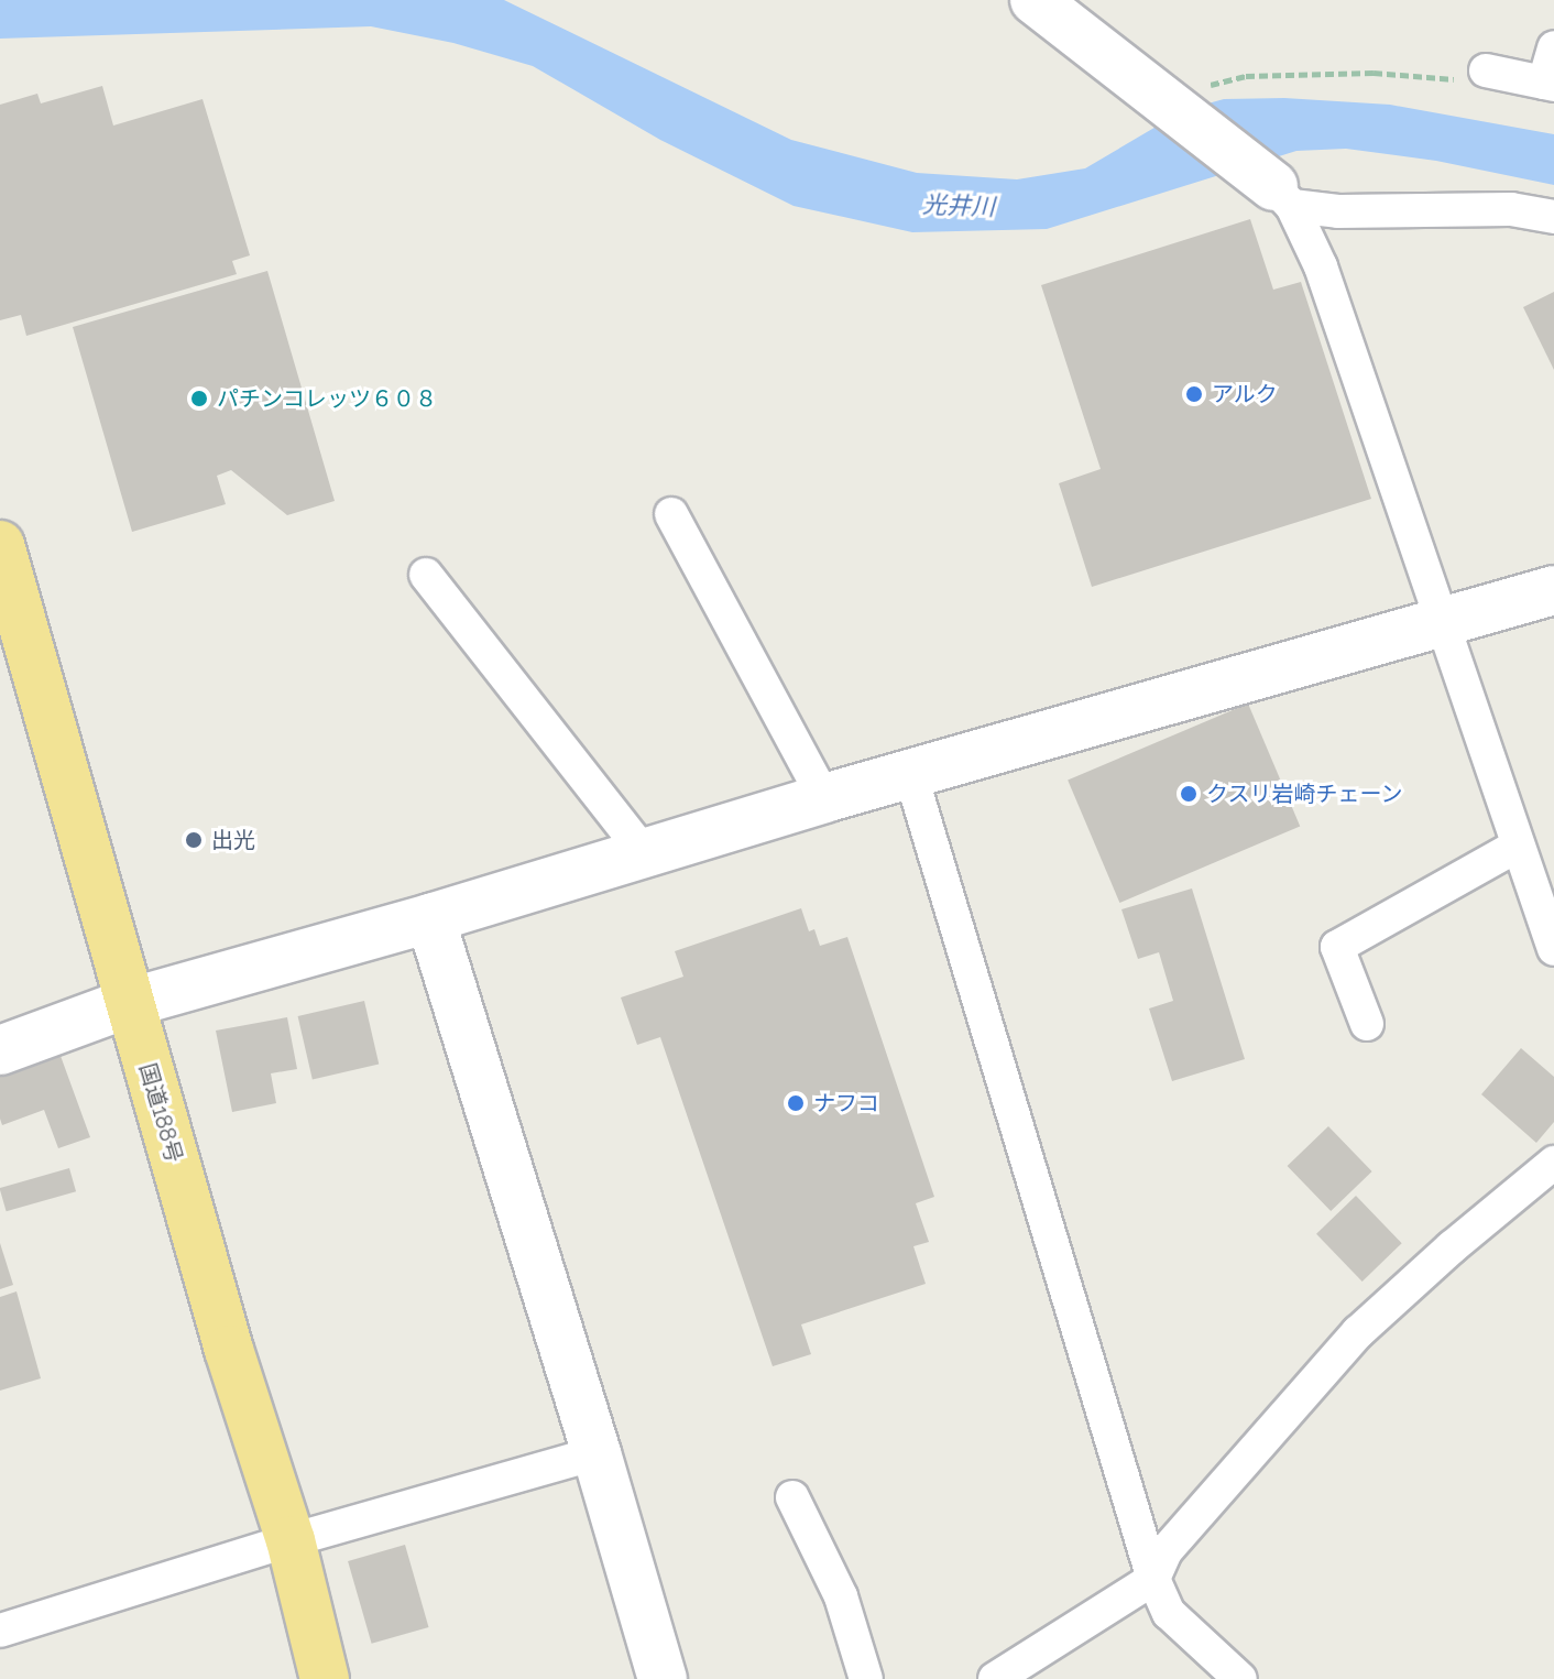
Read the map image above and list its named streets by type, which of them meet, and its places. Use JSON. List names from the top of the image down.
{
  "streets": {
    "highway": ["国道188号"]
  },
  "water": ["光井川"],
  "places": [
    "アルク",
    "パチンコレッツ６０８",
    "クスリ岩崎チェーン",
    "出光",
    "ナフコ"
  ]
}
